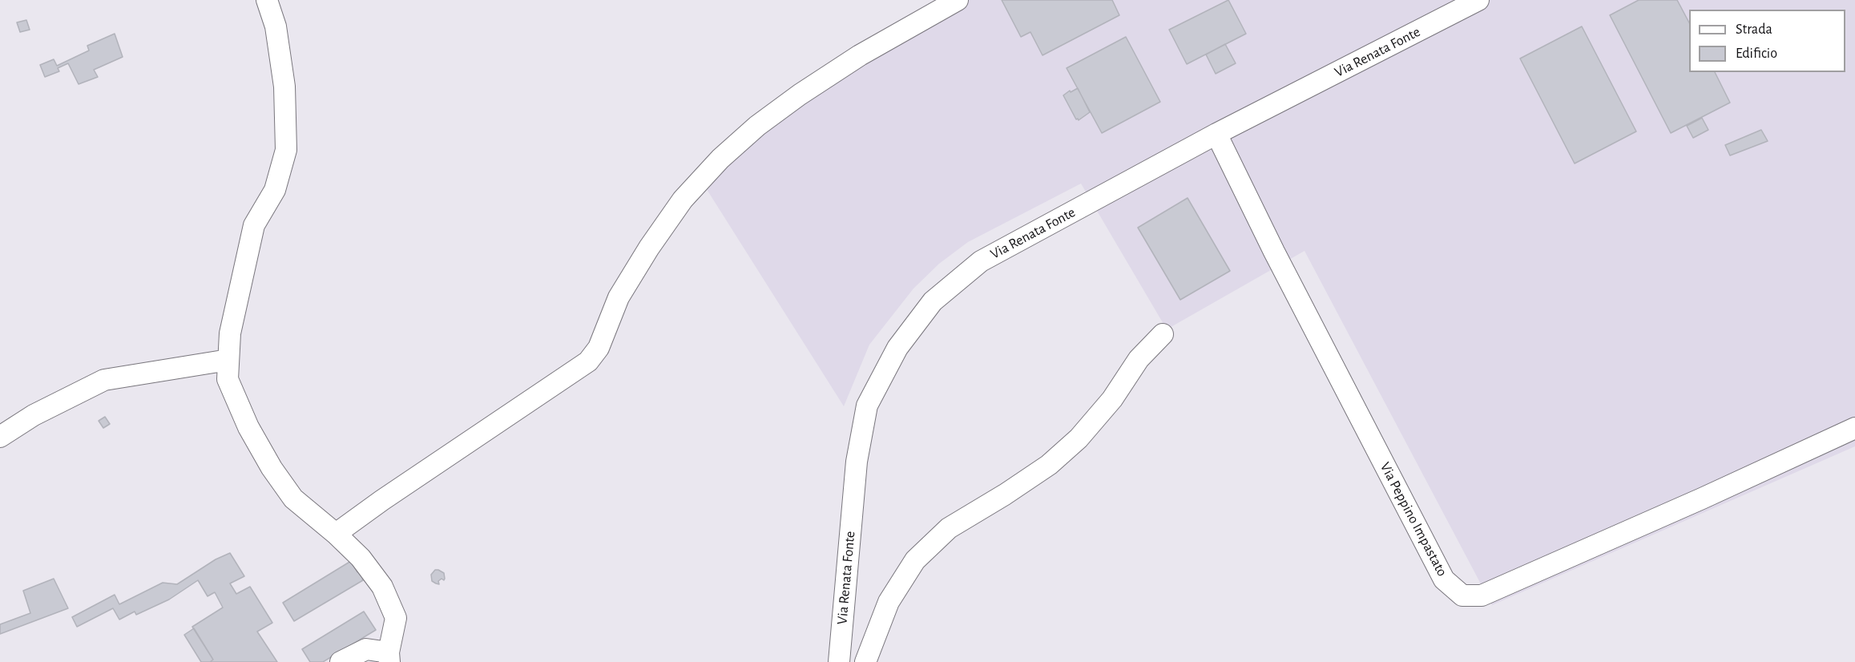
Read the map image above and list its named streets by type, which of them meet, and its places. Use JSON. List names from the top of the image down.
{
  "streets": {
    "street": ["Via Renata Fonte", "Via Peppino Impastato"]
  },
  "crossings": [
    ["Via Renata Fonte", "Via Peppino Impastato"]
  ],
  "legend": ["Strada", "Edificio"]
}
